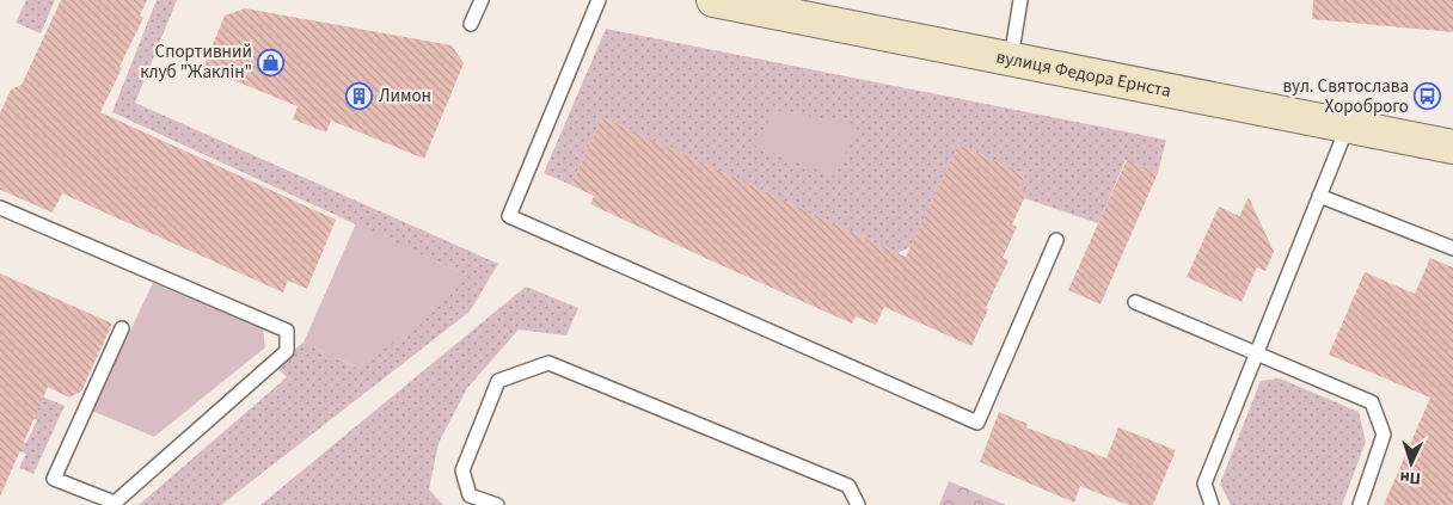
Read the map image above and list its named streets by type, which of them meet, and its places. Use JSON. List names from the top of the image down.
{
  "streets": {
    "street": ["вулиця Федора Ернста"]
  },
  "places": {
    "shop": ["Спортивний клуб \"Жаклін\""],
    "building": ["Лимон"],
    "bus stop": ["вул. Святослава Хороброго"]
  },
  "north": "bottom"
}
